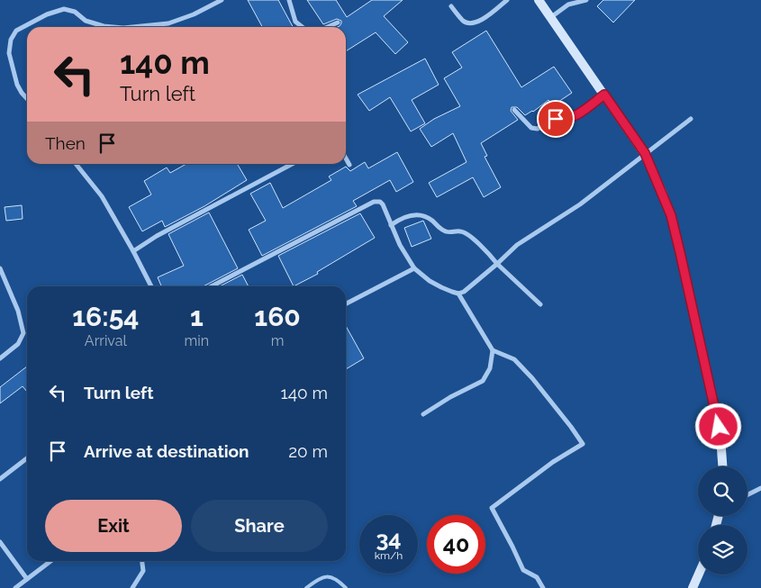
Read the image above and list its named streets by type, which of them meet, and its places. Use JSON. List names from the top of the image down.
{
  "page": {
    "turn": ["140 m", "Turn left"],
    "then": "Then",
    "eta": [
      "16:54",
      "Arrival",
      "1",
      "min",
      "160",
      "m"
    ],
    "list": [
      {
        "name": "Turn left",
        "value": "140 m"
      },
      {
        "name": "Arrive at destination",
        "value": "20 m"
      }
    ],
    "buttons": ["Exit", "Share"],
    "speed": "34 km/h",
    "limit": "40"
  }
}
